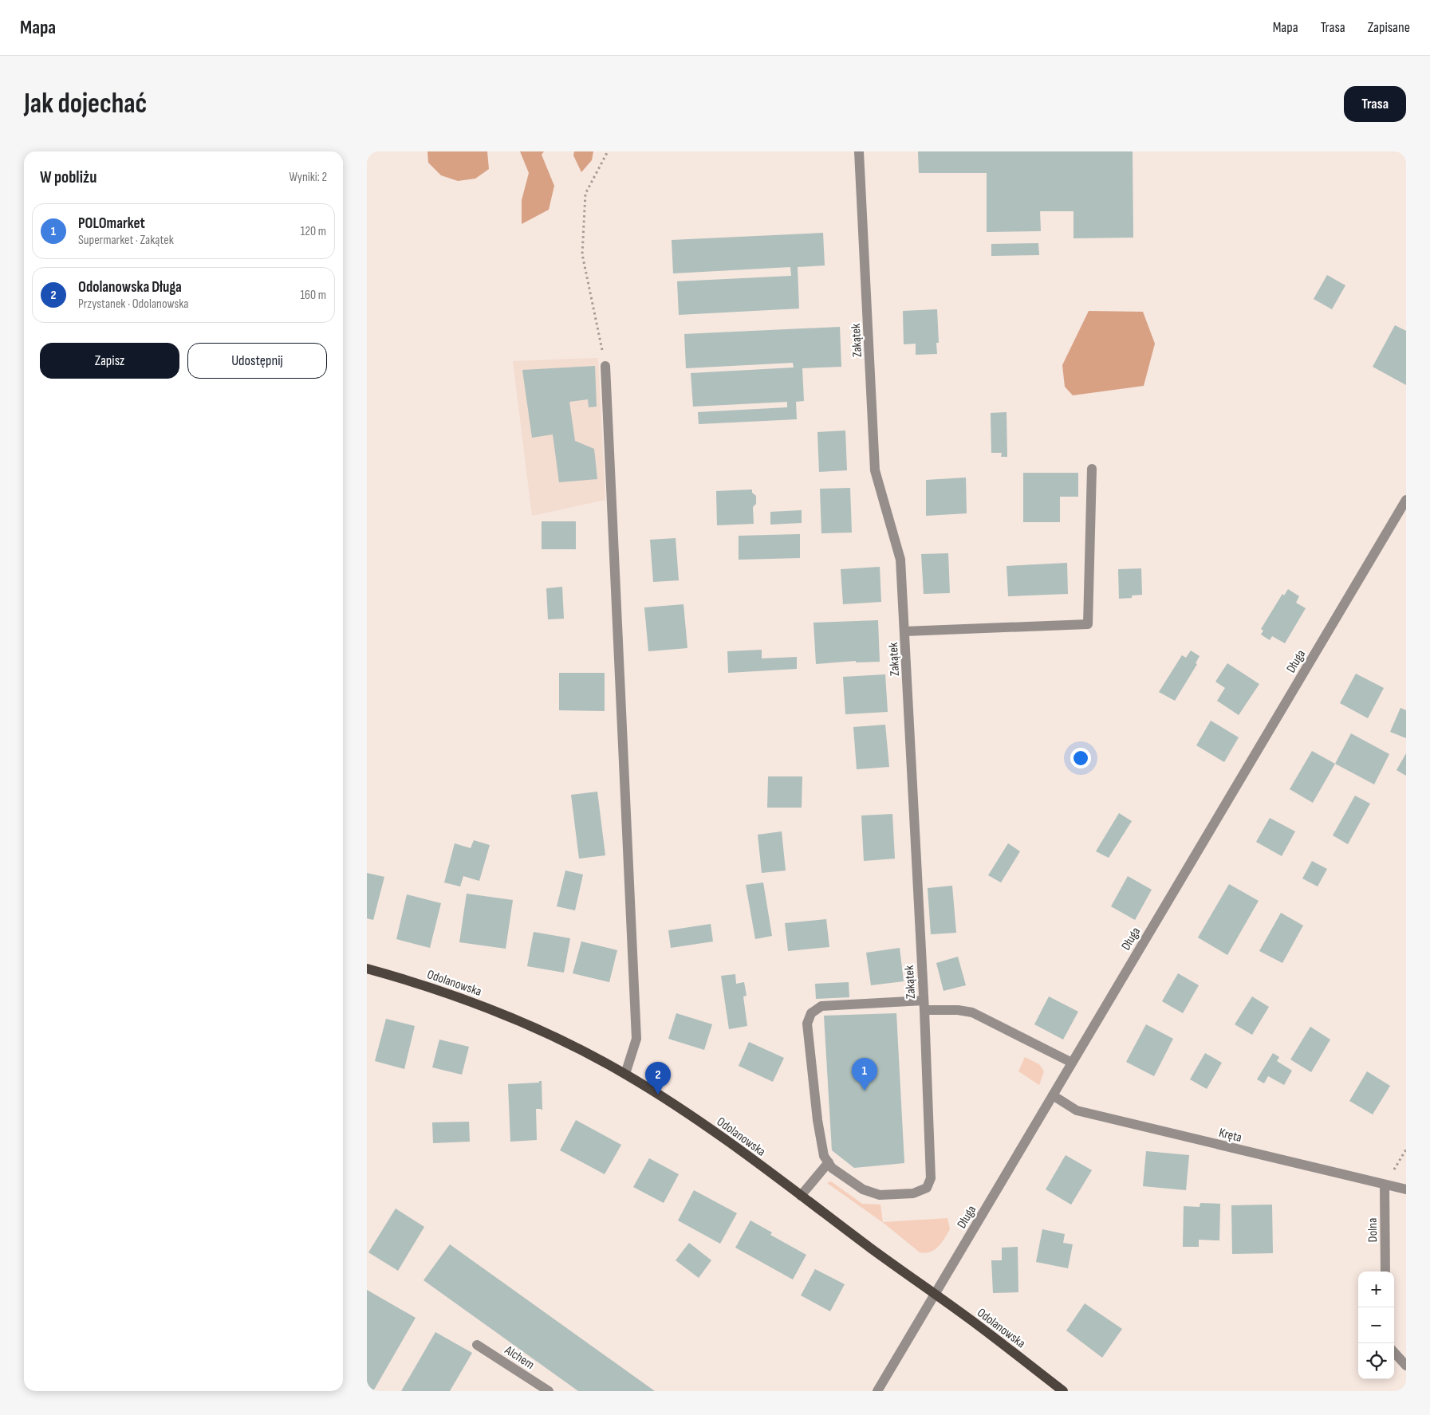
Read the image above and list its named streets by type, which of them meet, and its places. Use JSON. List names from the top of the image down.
{
  "streets": {
    "main road": ["Odolanowska"],
    "street": [
      "Zakątek",
      "Długa",
      "Kręta",
      "Dolna",
      "Alchem"
    ]
  },
  "crossings": [
    ["Zakątek", "Długa"],
    ["Długa", "Odolanowska"],
    ["Długa", "Kręta"],
    ["Kręta", "Dolna"]
  ],
  "page": {
    "header": "Mapa",
    "nav": ["Mapa", "Trasa", "Zapisane"],
    "buttons": [
      "Trasa",
      ["Zapisz", "Udostępnij"]
    ],
    "title": "Jak dojechać",
    "heading": ["W pobliżu", "Wyniki: 2"],
    "list": [
      {
        "mark": "1",
        "name": "POLOmarket",
        "note": "Supermarket · Zakątek",
        "value": "120 m"
      },
      {
        "mark": "2",
        "name": "Odolanowska Długa",
        "note": "Przystanek · Odolanowska",
        "value": "160 m"
      }
    ],
    "pins": ["1", "2"],
    "map_buttons": ["+", "−"]
  }
}
